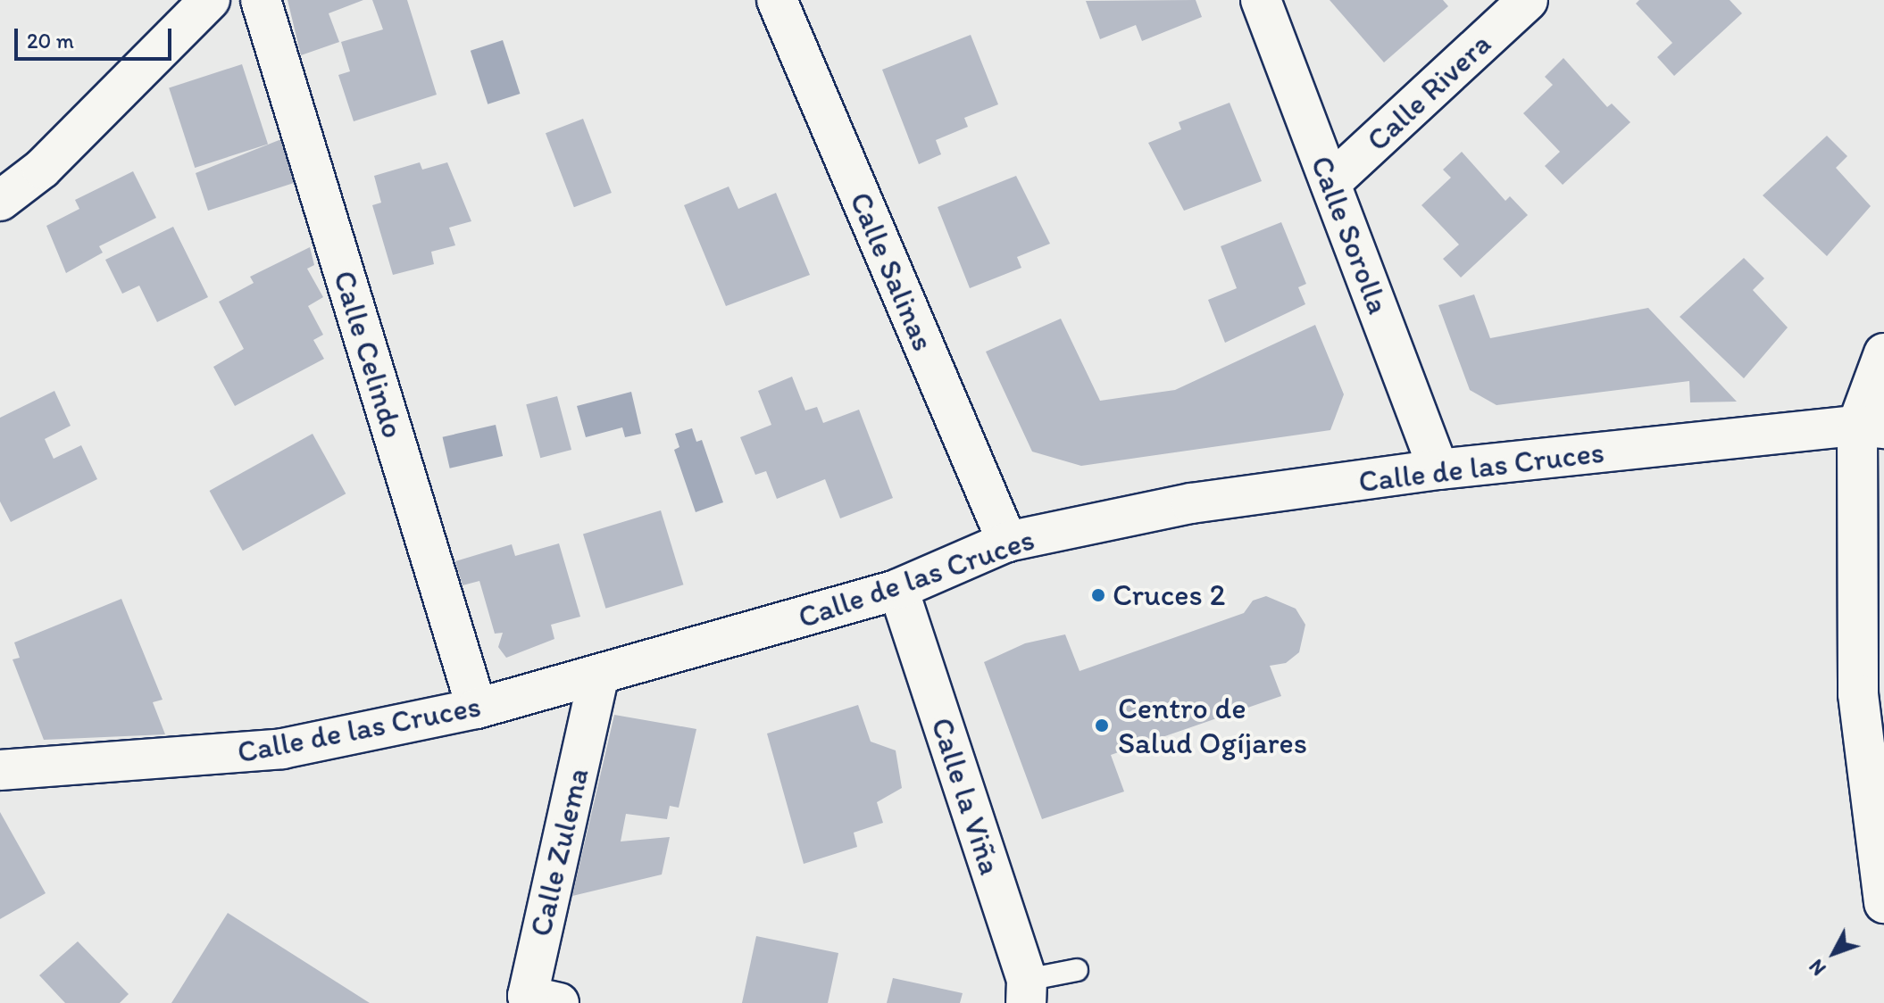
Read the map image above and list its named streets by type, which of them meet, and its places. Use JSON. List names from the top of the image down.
{
  "streets": {
    "street": [
      "Calle Rivera",
      "Calle Sorolla",
      "Calle Salinas",
      "Calle Celindo",
      "Calle de las Cruces",
      "Calle la Viña",
      "Calle Zulema"
    ]
  },
  "crossings": [
    ["Calle Rivera", "Calle Sorolla"],
    ["Calle Sorolla", "Calle de las Cruces"],
    ["Calle Salinas", "Calle de las Cruces"],
    ["Calle Celindo", "Calle de las Cruces"],
    ["Calle de las Cruces", "Calle la Viña"],
    ["Calle de las Cruces", "Calle Zulema"]
  ],
  "places": ["Cruces 2", "Centro de Salud Ogíjares"],
  "scale_bar": "20 m",
  "north": "bottom left"
}
